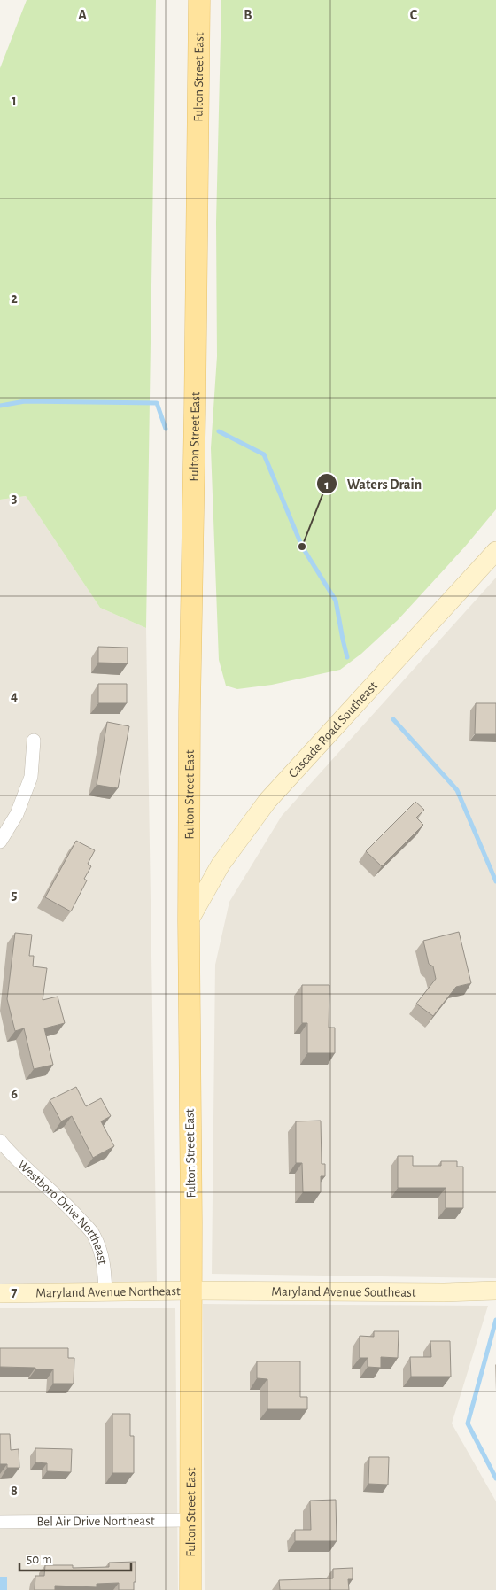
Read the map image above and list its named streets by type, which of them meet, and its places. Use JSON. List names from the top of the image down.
{
  "streets": {
    "main road": ["Fulton Street East"],
    "street": [
      "Cascade Road Southeast",
      "Westboro Drive Northeast",
      "Maryland Avenue Northeast",
      "Maryland Avenue Southeast",
      "Bel Air Drive Northeast"
    ]
  },
  "crossings": [
    ["Fulton Street East", "Cascade Road Southeast"],
    ["Fulton Street East", "Maryland Avenue Northeast"],
    ["Fulton Street East", "Maryland Avenue Southeast"],
    ["Fulton Street East", "Bel Air Drive Northeast"],
    ["Westboro Drive Northeast", "Maryland Avenue Northeast"],
    ["Maryland Avenue Northeast", "Maryland Avenue Southeast"]
  ],
  "places": ["Waters Drain"],
  "scale_bar": "50 m",
  "grid": {
    "columns": ["A", "B", "C"],
    "rows": [
      "1",
      "2",
      "3",
      "4",
      "5",
      "6",
      "7",
      "8"
    ]
  }
}
